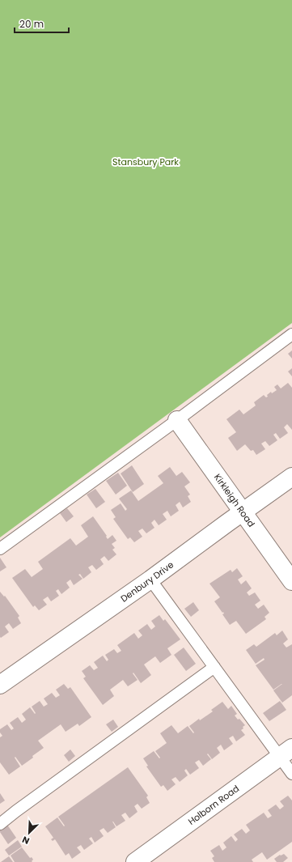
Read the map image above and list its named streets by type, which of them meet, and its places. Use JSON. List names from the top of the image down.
{
  "streets": {
    "street": ["Kirkleigh Road", "Denbury Drive", "Holborn Road"]
  },
  "crossings": [
    ["Kirkleigh Road", "Denbury Drive"]
  ],
  "parks": ["Stansbury Park"],
  "scale_bar": "20 m",
  "north": "bottom left"
}
